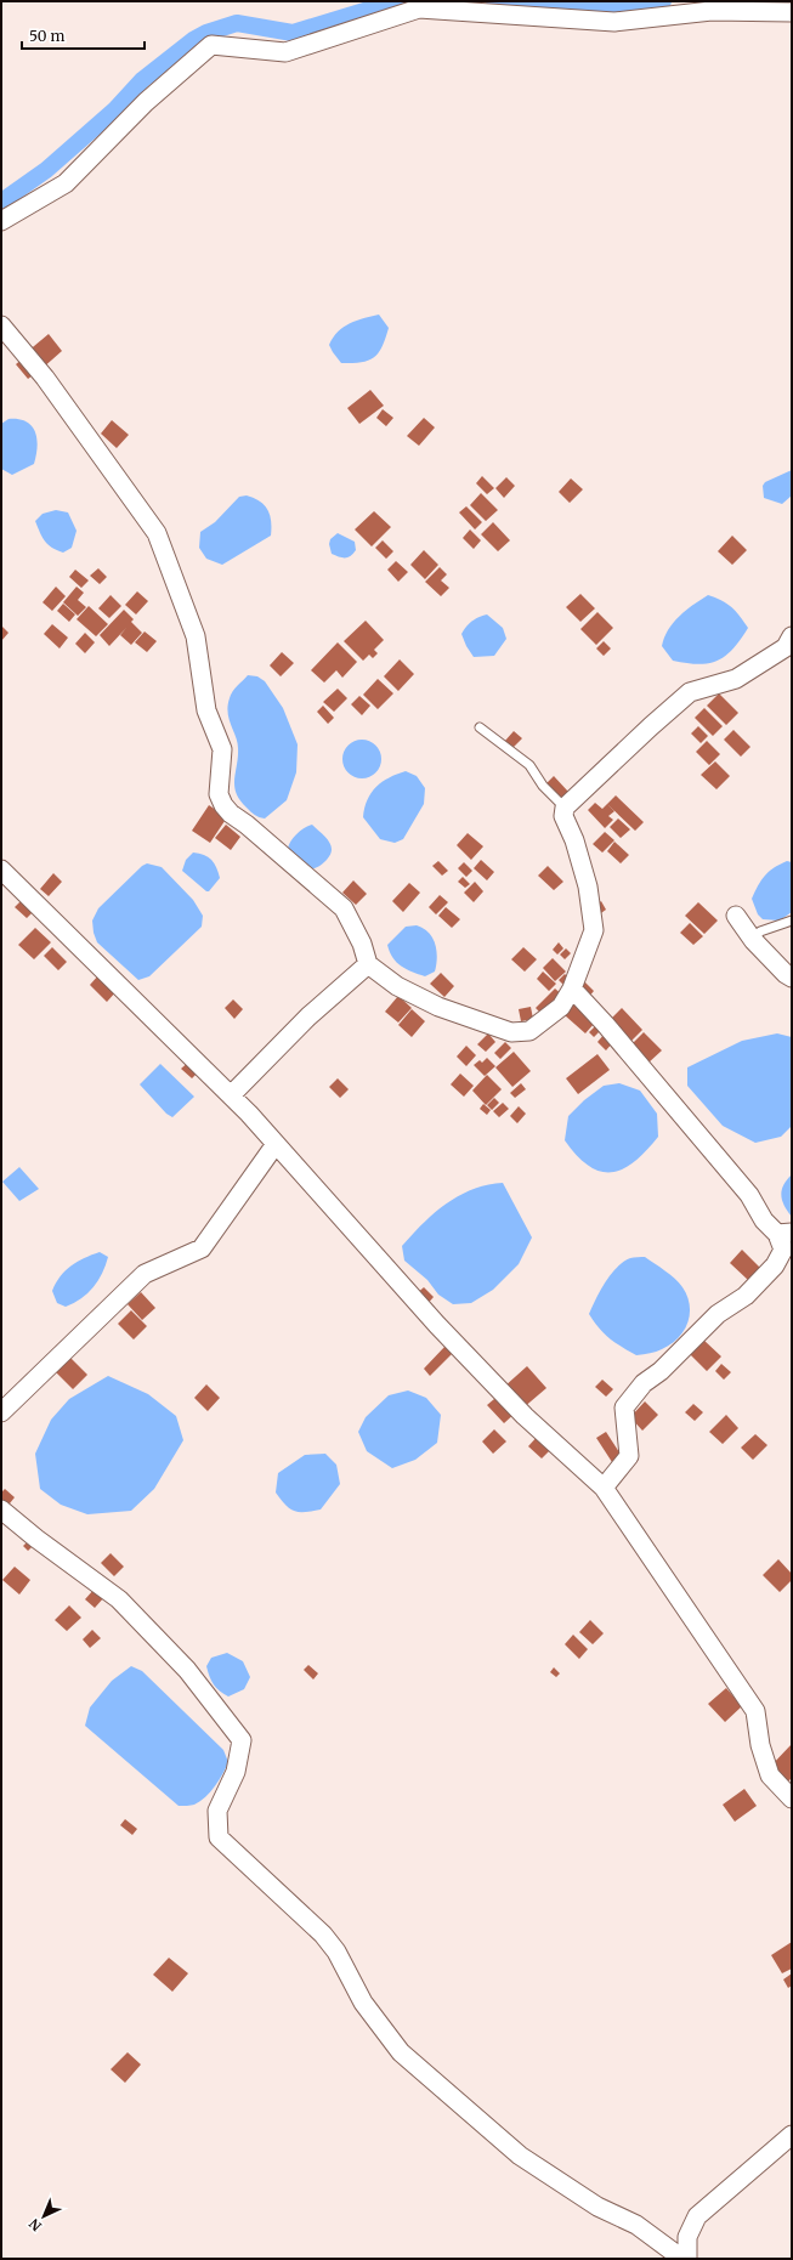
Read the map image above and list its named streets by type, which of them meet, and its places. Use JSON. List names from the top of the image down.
{
  "scale_bar": "50 m",
  "north": "bottom left"
}
